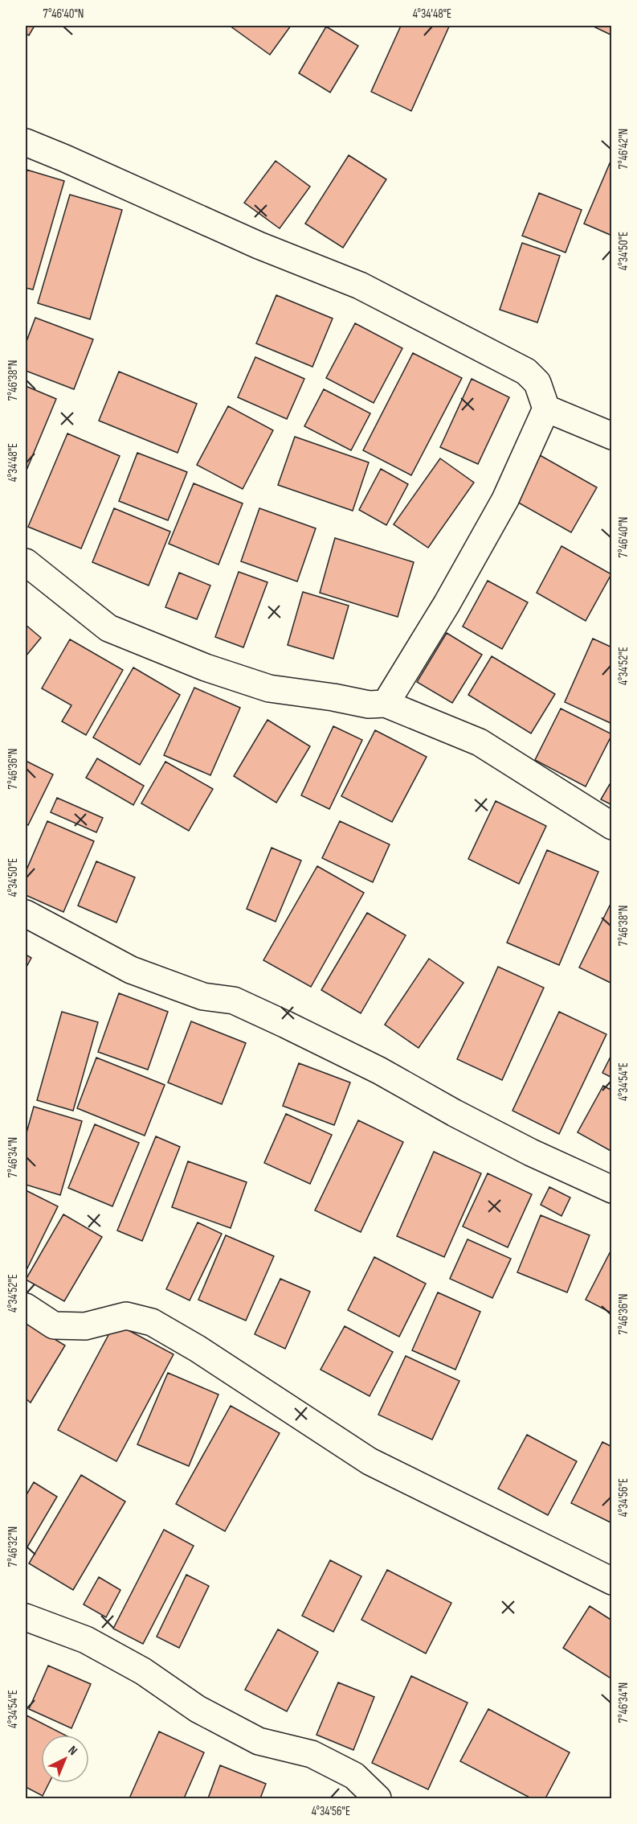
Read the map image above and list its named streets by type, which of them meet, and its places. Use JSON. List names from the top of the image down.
{
  "north": "top right",
  "coordinates": [
    "7°46'40\"N",
    "4°34'48\"E",
    "7°46'42\"N",
    "4°34'50\"E",
    "7°46'38\"N",
    "4°34'52\"E",
    "7°46'36\"N",
    "4°34'54\"E",
    "7°46'34\"N",
    "4°34'56\"E",
    "7°46'32\"N"
  ]
}
